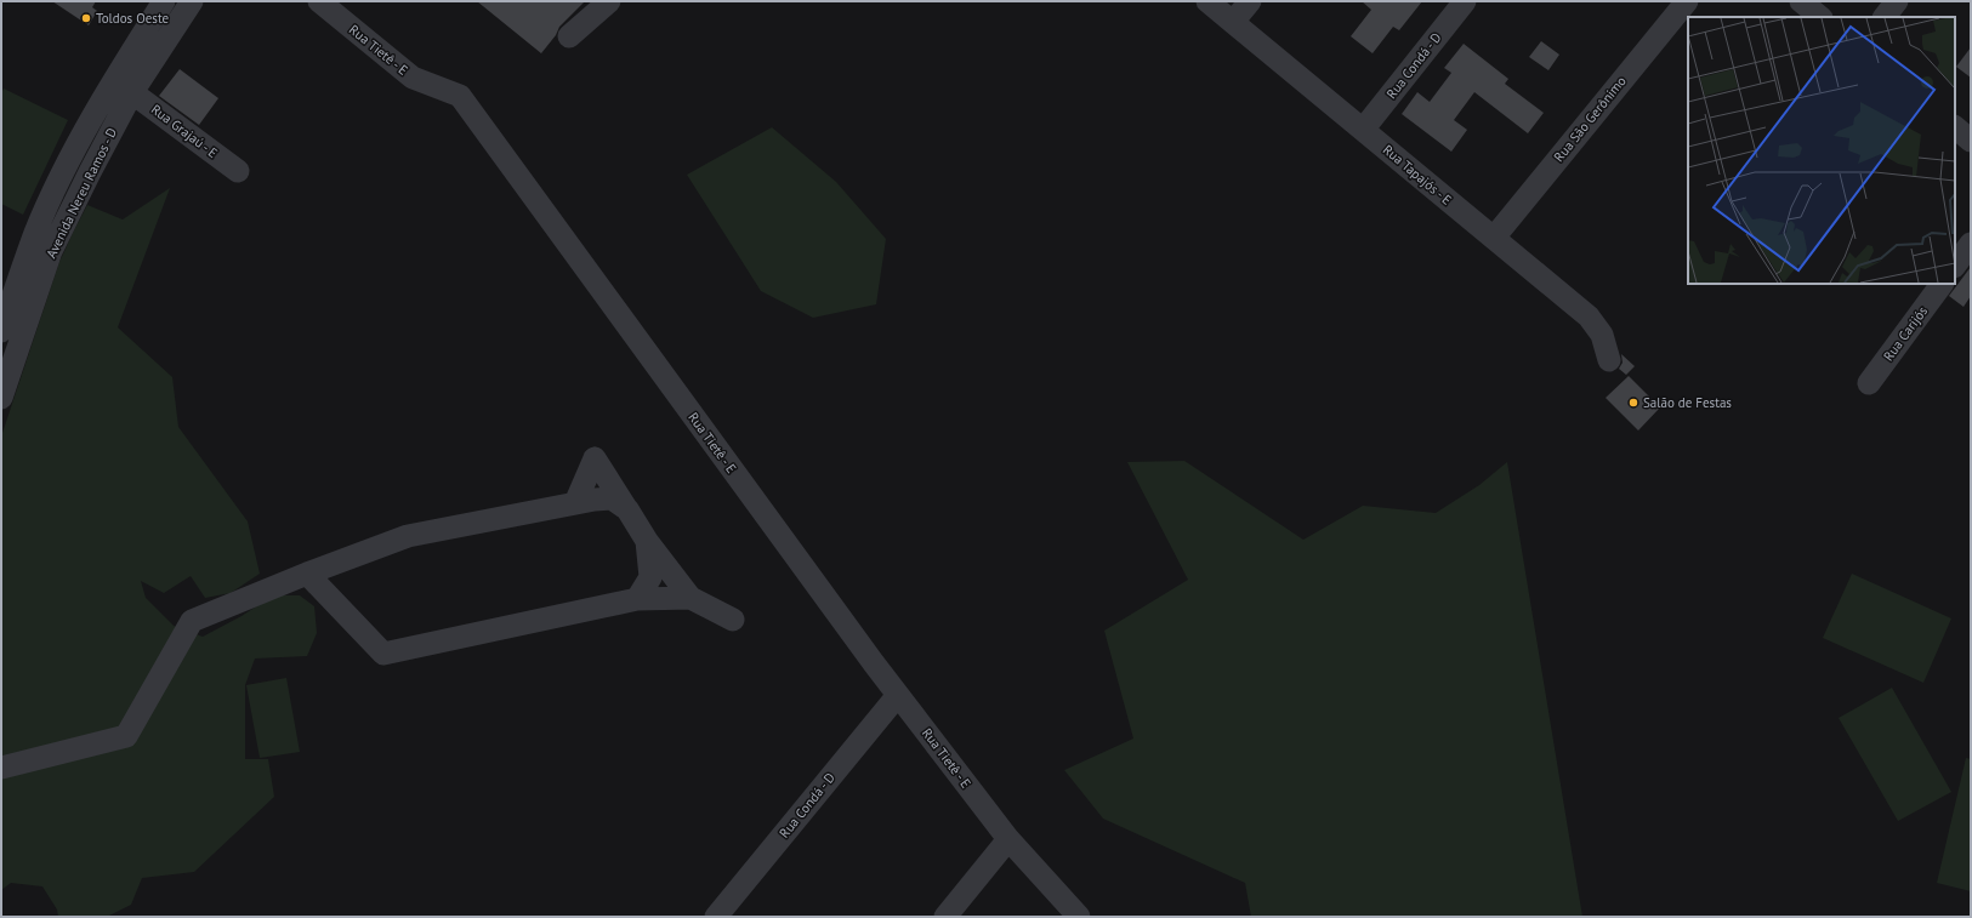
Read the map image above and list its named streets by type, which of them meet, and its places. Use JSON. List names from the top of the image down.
{
  "streets": {
    "street": [
      "Rua Tietê - E",
      "Rua Condá - D",
      "Rua São Gerônimo",
      "Rua Grajaú - E",
      "Rua Tapajós - E",
      "Avenida Nereu Ramos - D",
      "Rua Carijós"
    ]
  },
  "crossings": [
    ["Rua Tietê - E", "Rua Condá - D"],
    ["Rua Condá - D", "Rua Tapajós - E"],
    ["Rua São Gerônimo", "Rua Tapajós - E"],
    ["Rua Grajaú - E", "Avenida Nereu Ramos - D"]
  ],
  "places": ["Toldos Oeste", "Salão de Festas"]
}
